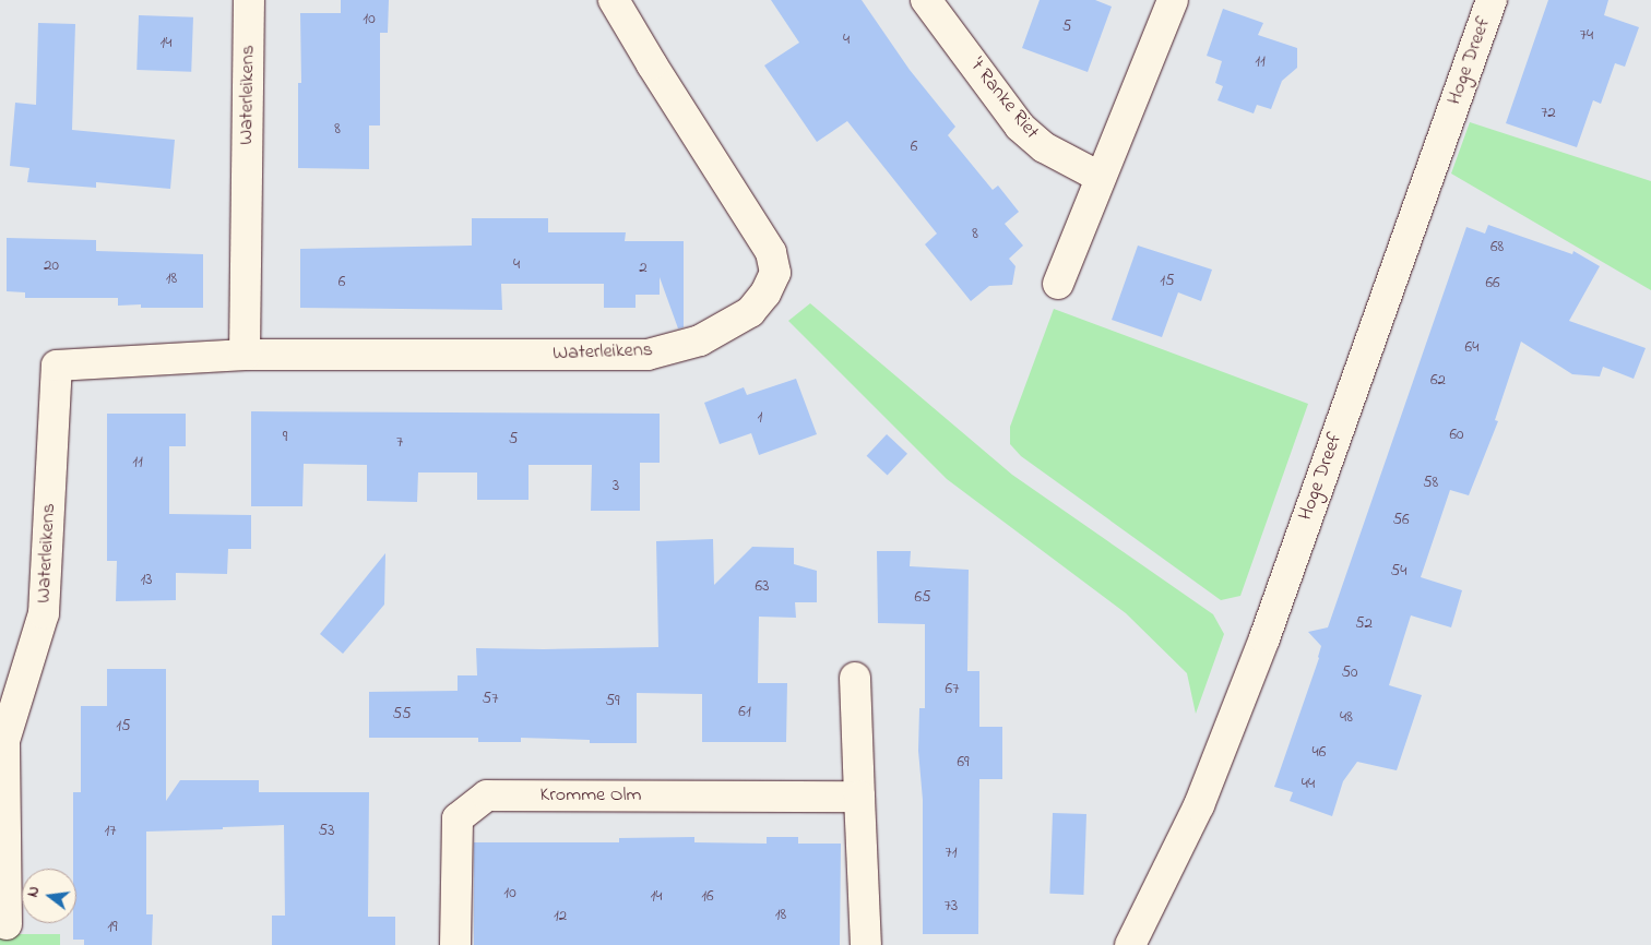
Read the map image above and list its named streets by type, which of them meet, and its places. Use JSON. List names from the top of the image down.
{
  "streets": {
    "street": [
      "Hoge Dreef",
      "Waterleikens",
      "'t Ranke Riet",
      "Kromme Olm"
    ]
  },
  "house_numbers": [
    "10",
    "5",
    "74",
    "4",
    "14",
    "11",
    "72",
    "8",
    "6",
    "8",
    "68",
    "4",
    "20",
    "2",
    "18",
    "15",
    "6",
    "66",
    "64",
    "62",
    "1",
    "60",
    "9",
    "5",
    "7",
    "11",
    "58",
    "3",
    "56",
    "54",
    "13",
    "63",
    "65",
    "52",
    "50",
    "67",
    "57",
    "59",
    "61",
    "55",
    "48",
    "15",
    "46",
    "69",
    "44",
    "17",
    "53",
    "71",
    "10",
    "14",
    "16",
    "73",
    "18",
    "12",
    "19"
  ],
  "north": "left"
}
